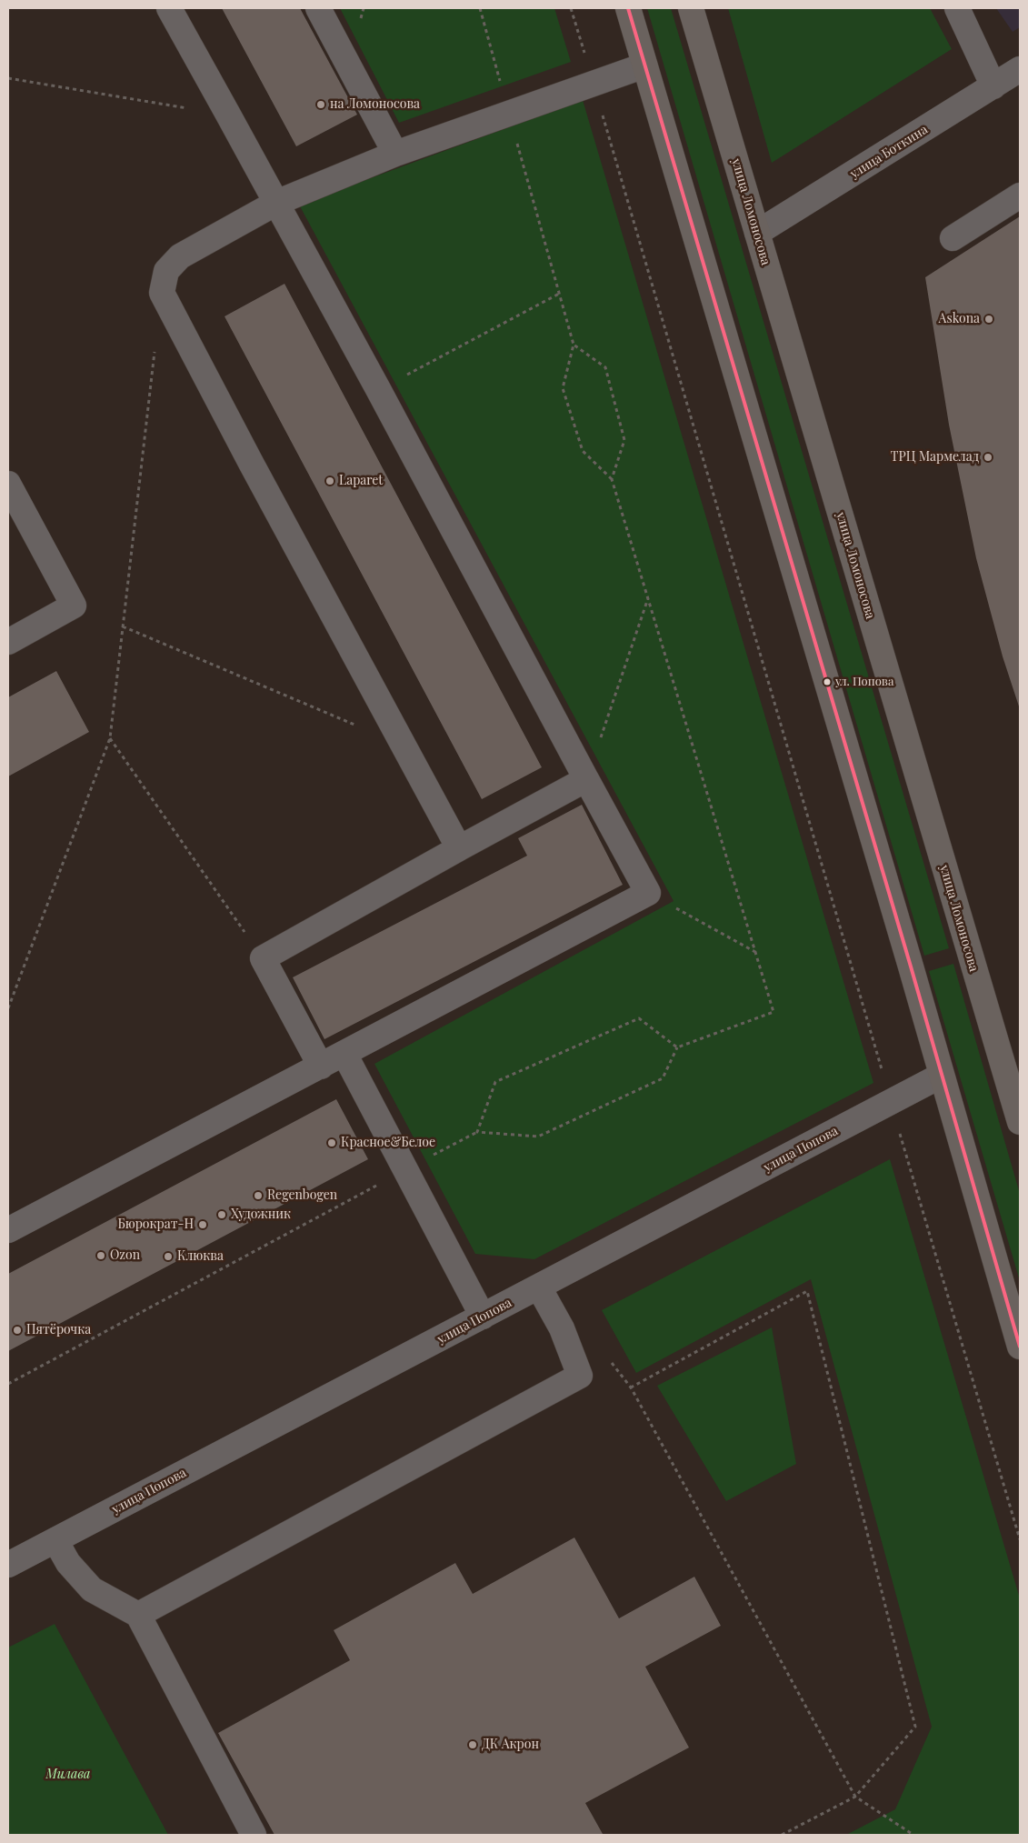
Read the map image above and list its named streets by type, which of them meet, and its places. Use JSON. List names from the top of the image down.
{
  "streets": {
    "main road": ["улица Ломоносова"],
    "street": ["улица Боткина", "улица Попова"]
  },
  "crossings": [
    ["улица Боткина", "улица Ломоносова"]
  ],
  "parks": ["Милава"],
  "places": [
    "на Ломоносова",
    "Askona",
    "ТРЦ Мармелад",
    "Laparet",
    "ул. Попова",
    "Красное&Белое",
    "Regenbogen",
    "Художник",
    "Бюрократ-Н",
    "Ozon",
    "Клюква",
    "Пятёрочка",
    "ДК Акрон"
  ]
}
